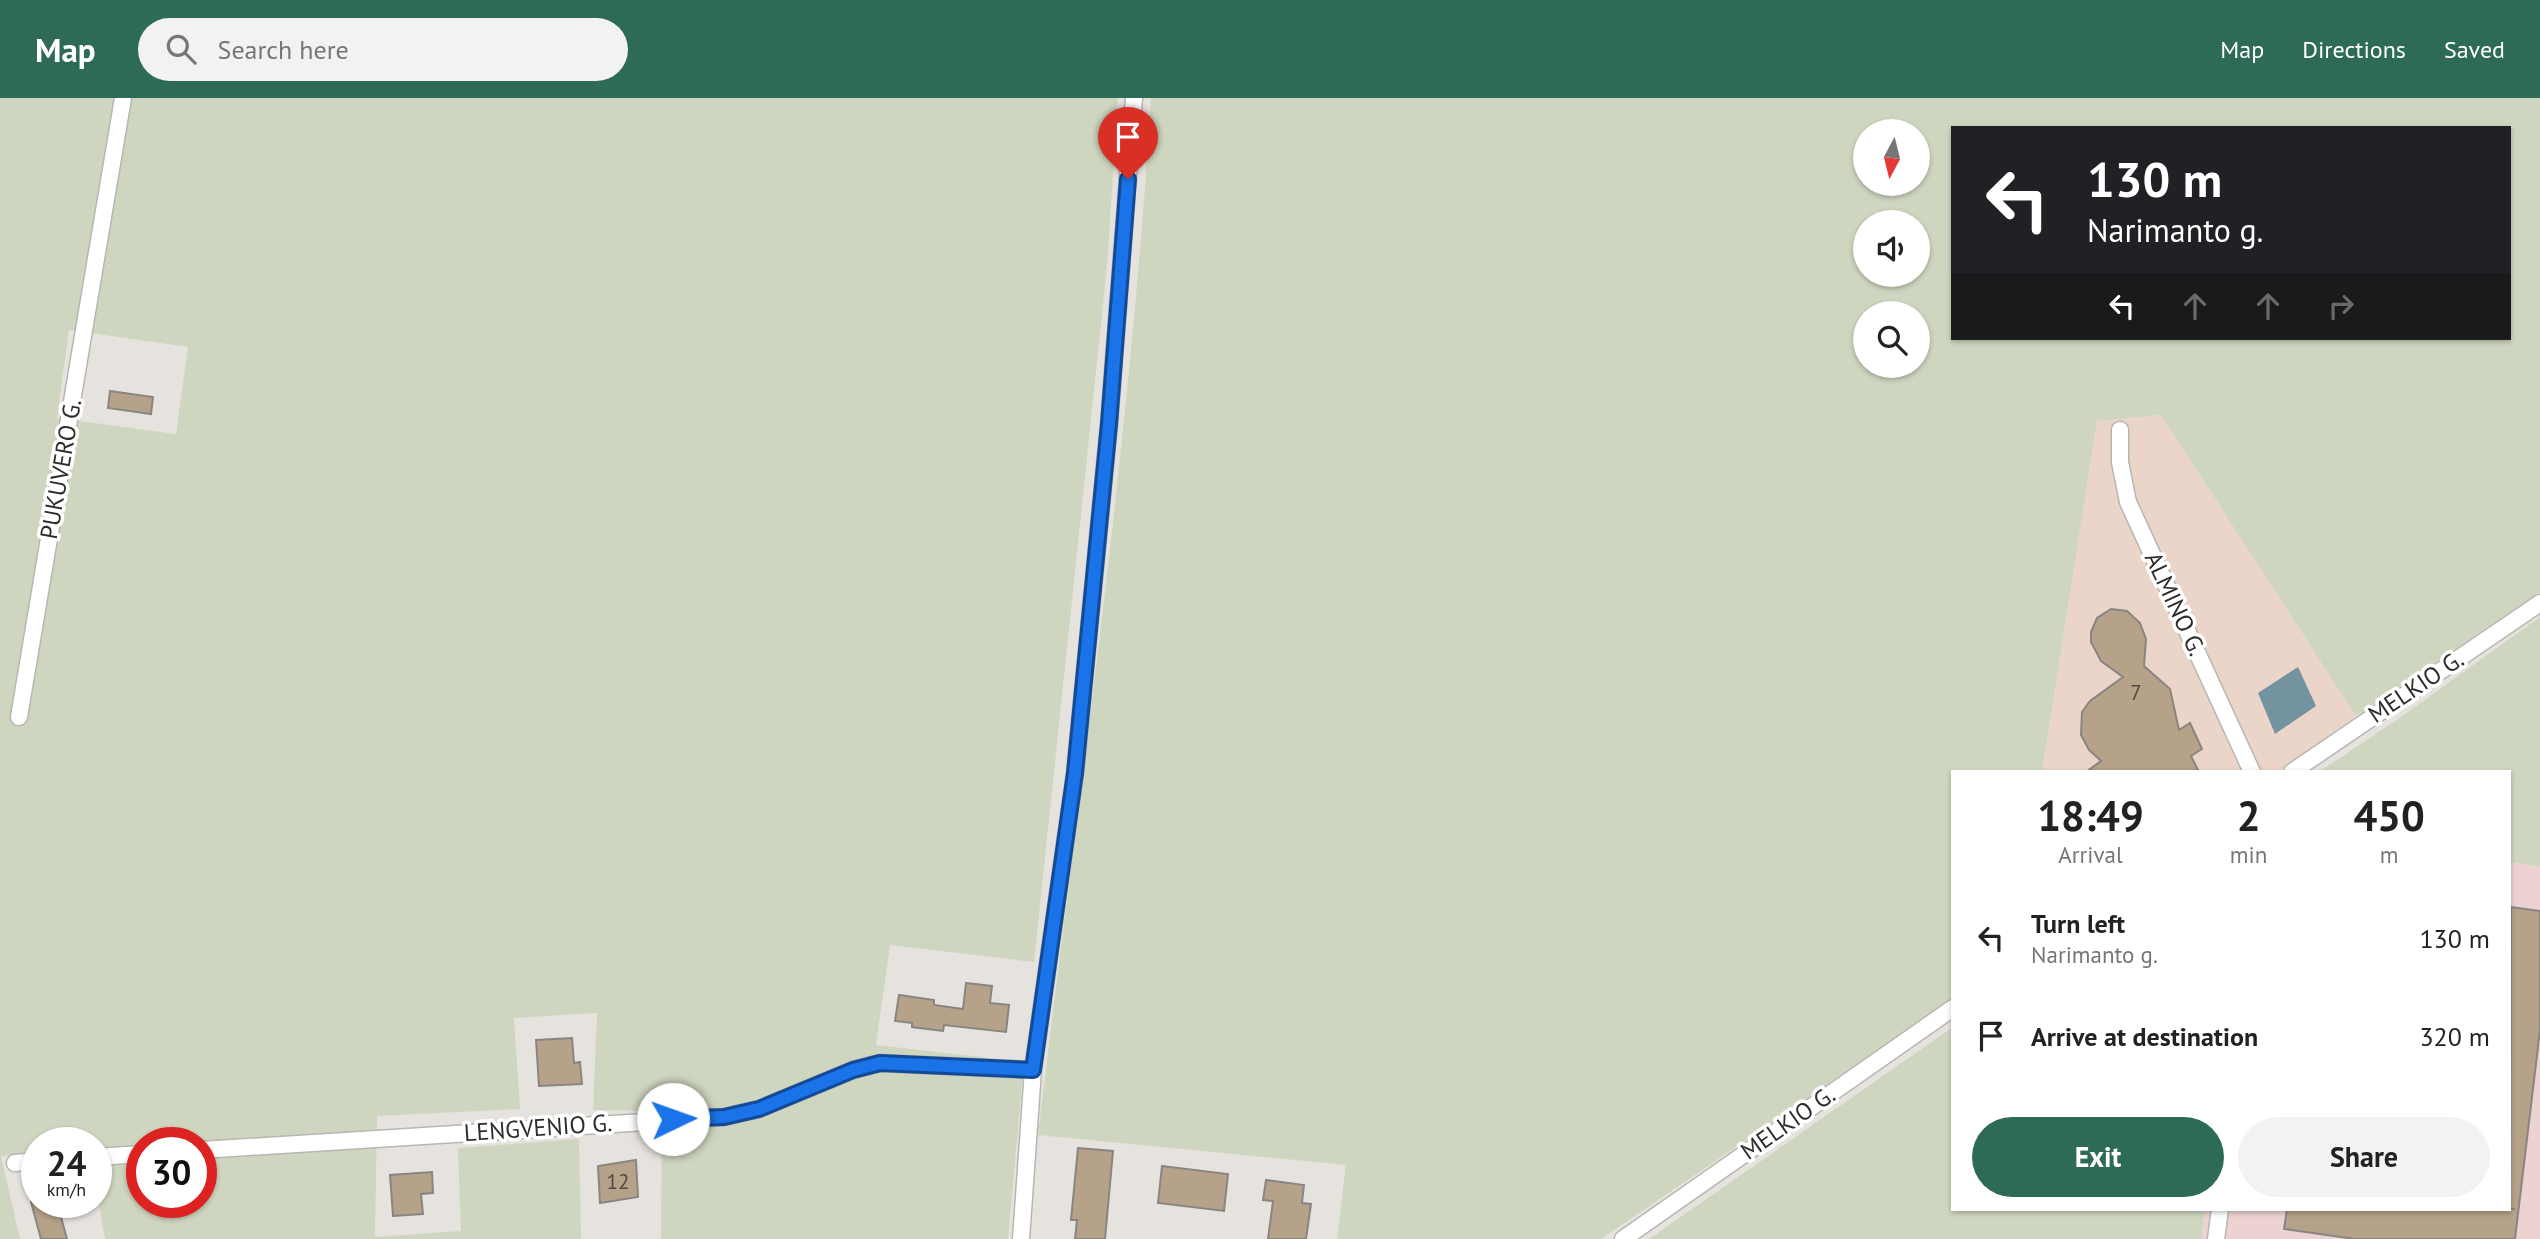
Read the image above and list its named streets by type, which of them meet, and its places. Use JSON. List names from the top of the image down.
{
  "streets": {
    "street": [
      "PUKUVERO G.",
      "ALMINO G.",
      "MELKIO G.",
      "LENGVENIO G."
    ]
  },
  "house_numbers": ["7", "12"],
  "north": "bottom",
  "page": {
    "header": "Map",
    "search": "Search here",
    "nav": ["Map", "Directions", "Saved"],
    "turn": ["130 m", "Narimanto g."],
    "eta": [
      "18:49",
      "Arrival",
      "2",
      "min",
      "450",
      "m"
    ],
    "list": [
      {
        "name": "Turn left",
        "note": "Narimanto g.",
        "value": "130 m"
      },
      {
        "name": "Arrive at destination",
        "value": "320 m"
      }
    ],
    "buttons": ["Exit", "Share"],
    "speed": "24 km/h",
    "limit": "30"
  }
}
